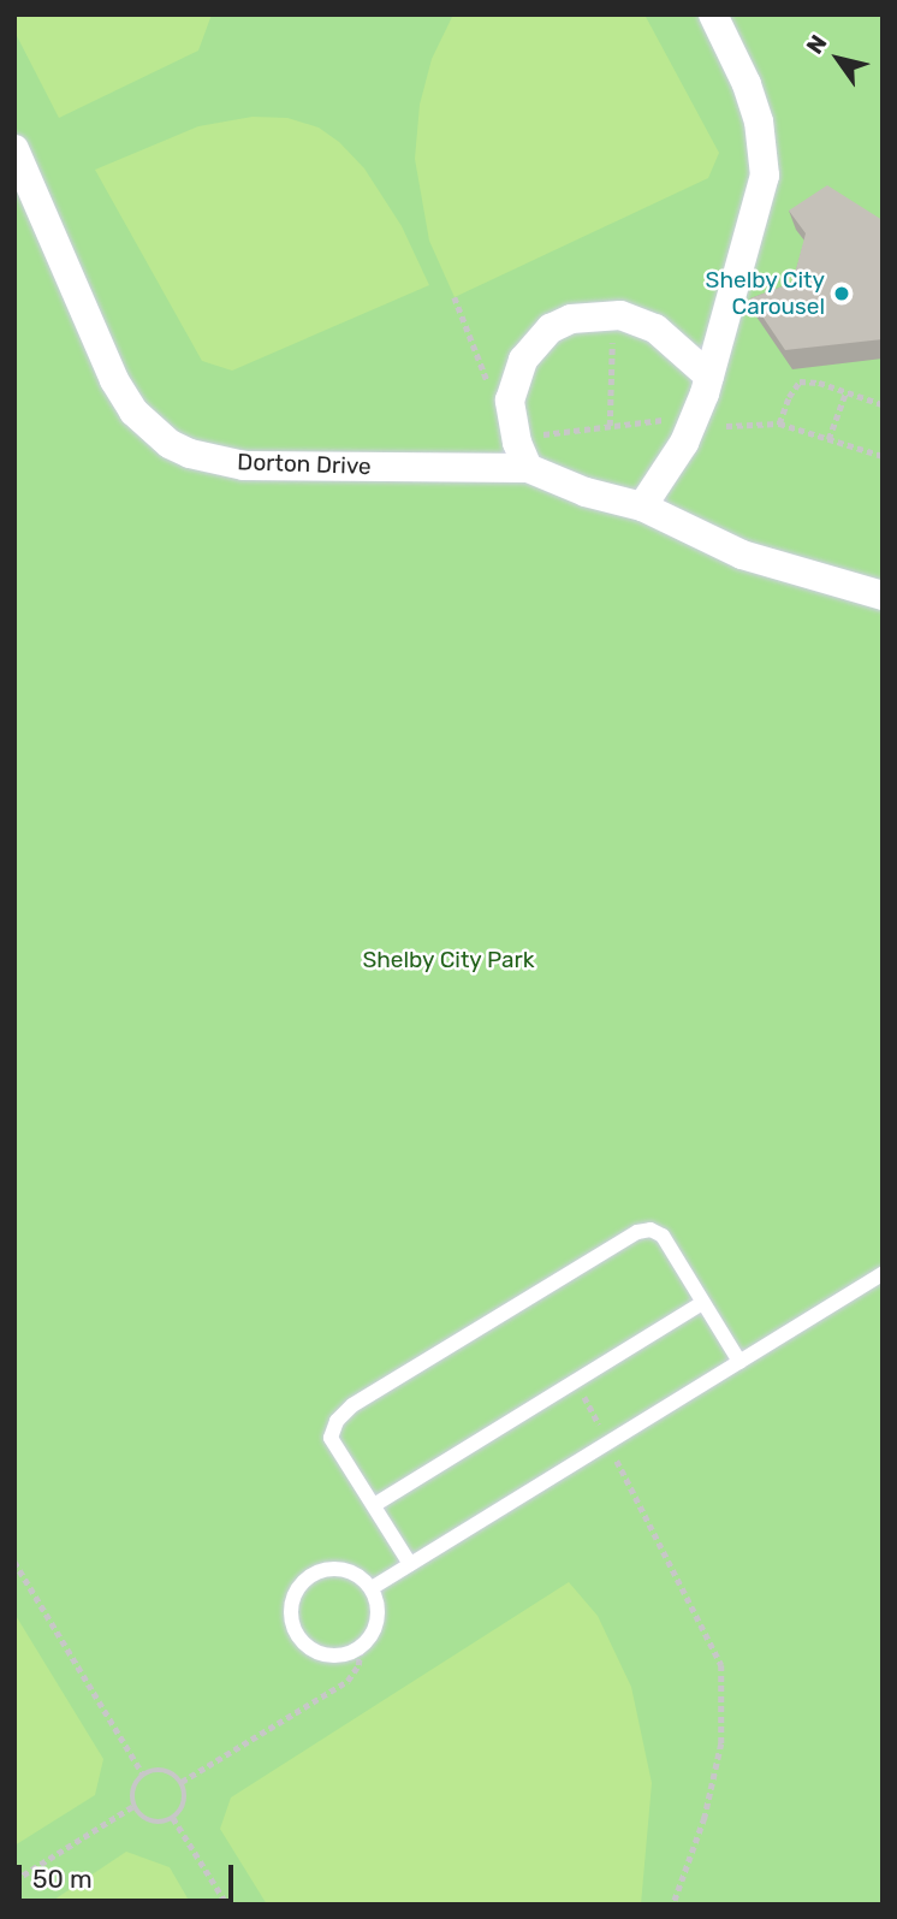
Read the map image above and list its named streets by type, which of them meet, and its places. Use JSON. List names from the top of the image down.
{
  "streets": {
    "street": ["Dorton Drive"]
  },
  "parks": ["Shelby City Park"],
  "places": ["Shelby City Carousel"],
  "scale_bar": "50 m",
  "north": "top left"
}
